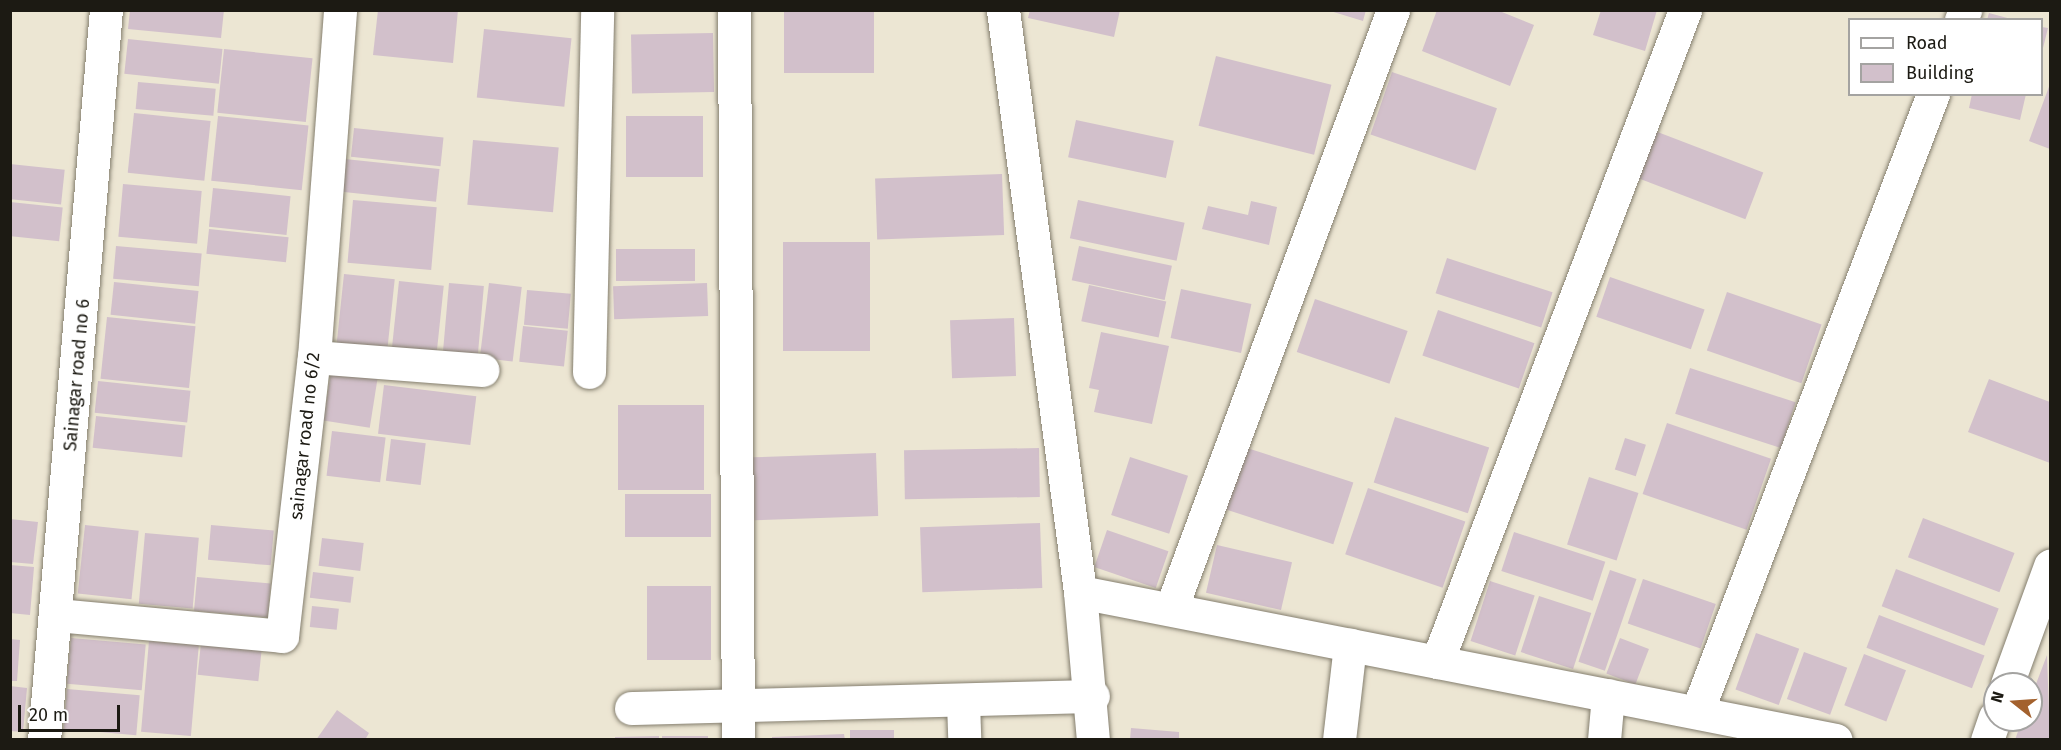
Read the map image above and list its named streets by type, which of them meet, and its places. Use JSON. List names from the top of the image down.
{
  "streets": {
    "street": ["Sainagar road no 6", "sainagar road no 6/2"]
  },
  "crossings": [
    ["Sainagar road no 6", "sainagar road no 6/2"]
  ],
  "legend": ["Road", "Building"],
  "scale_bar": "20 m",
  "north": "left"
}
